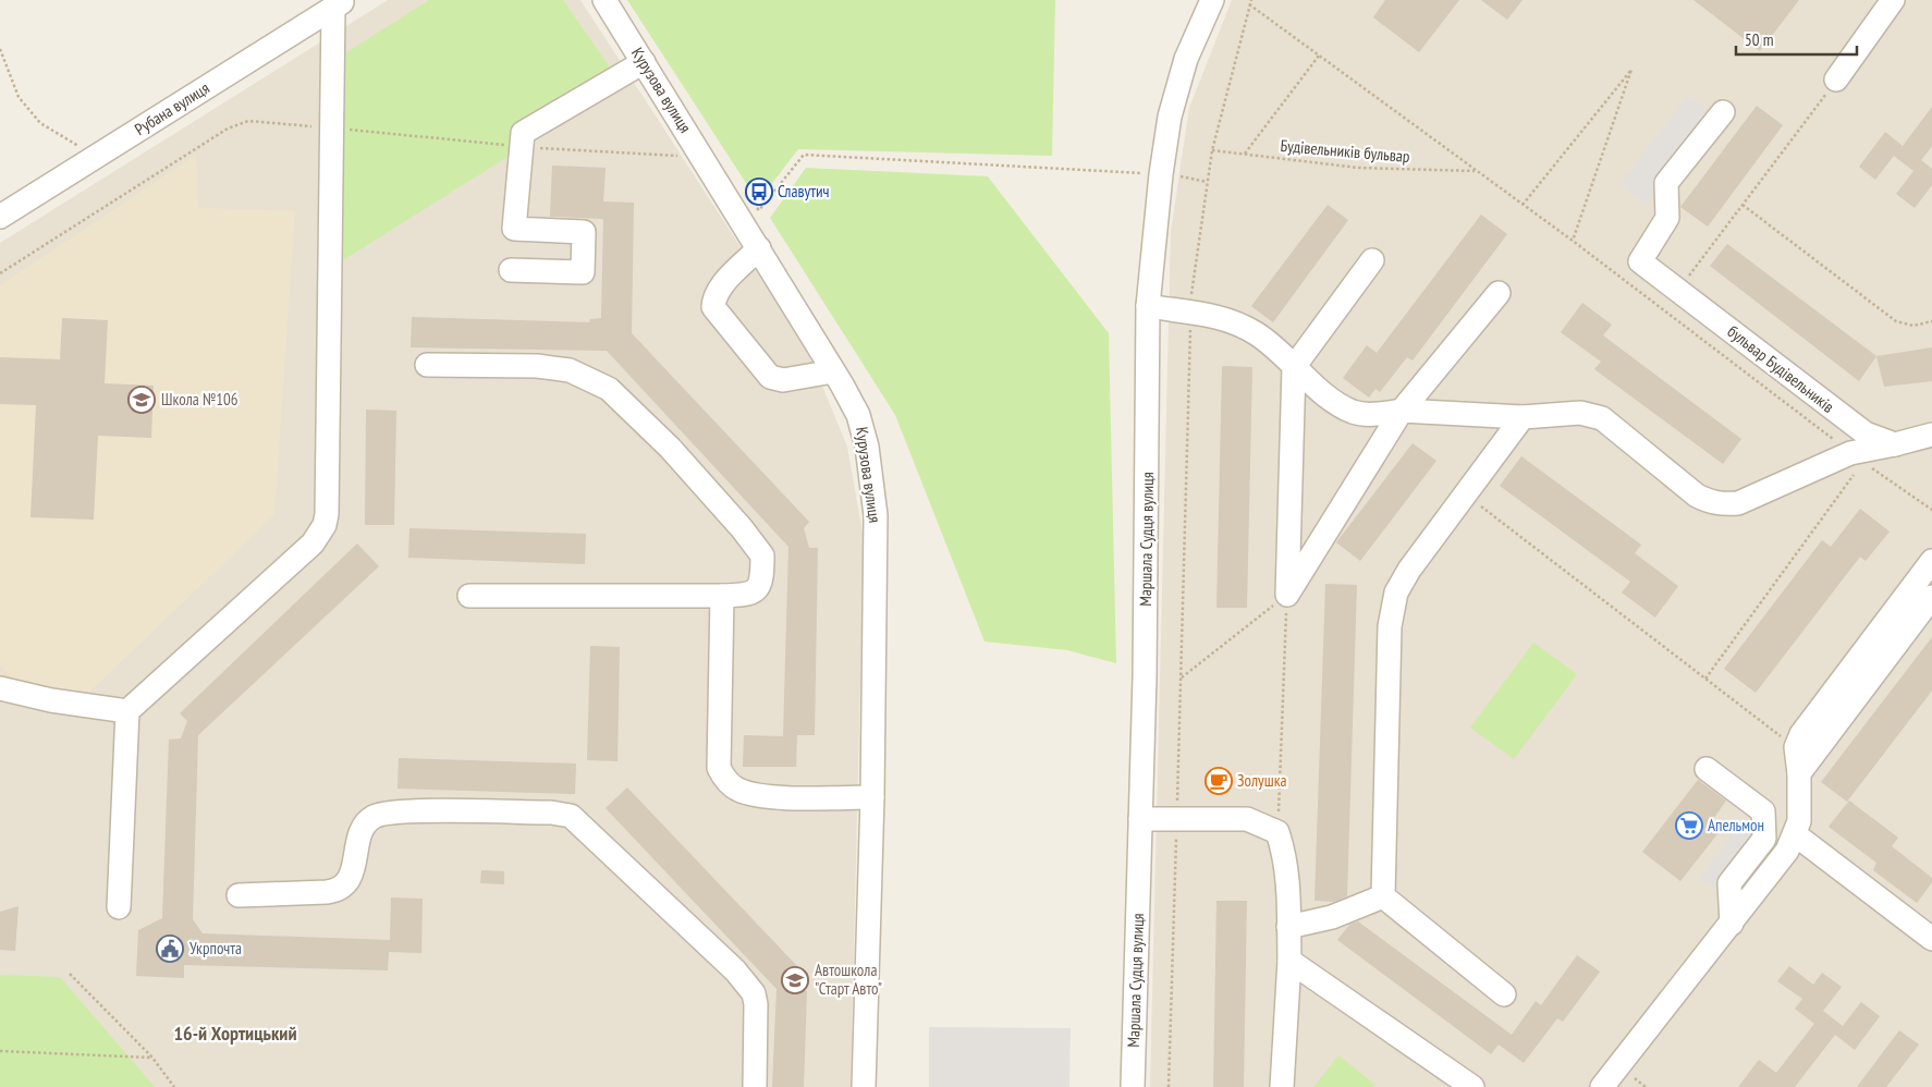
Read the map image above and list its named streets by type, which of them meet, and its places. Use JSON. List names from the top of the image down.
{
  "streets": {
    "street": [
      "Курузова вулиця",
      "Рубана вулиця",
      "бульвар Будівельників",
      "Маршала Судця вулиця"
    ],
    "path": ["Будівельників бульвар"]
  },
  "districts": ["16-й Хортицький"],
  "places": {
    "bus stop": ["Славутич"],
    "school or university": ["Школа №106", "Автошкола \"Старт Авто\""],
    "cafe": ["Золушка"],
    "supermarket": ["Апельмон"],
    "public building": ["Укрпочта"]
  },
  "scale_bar": "50 m"
}
